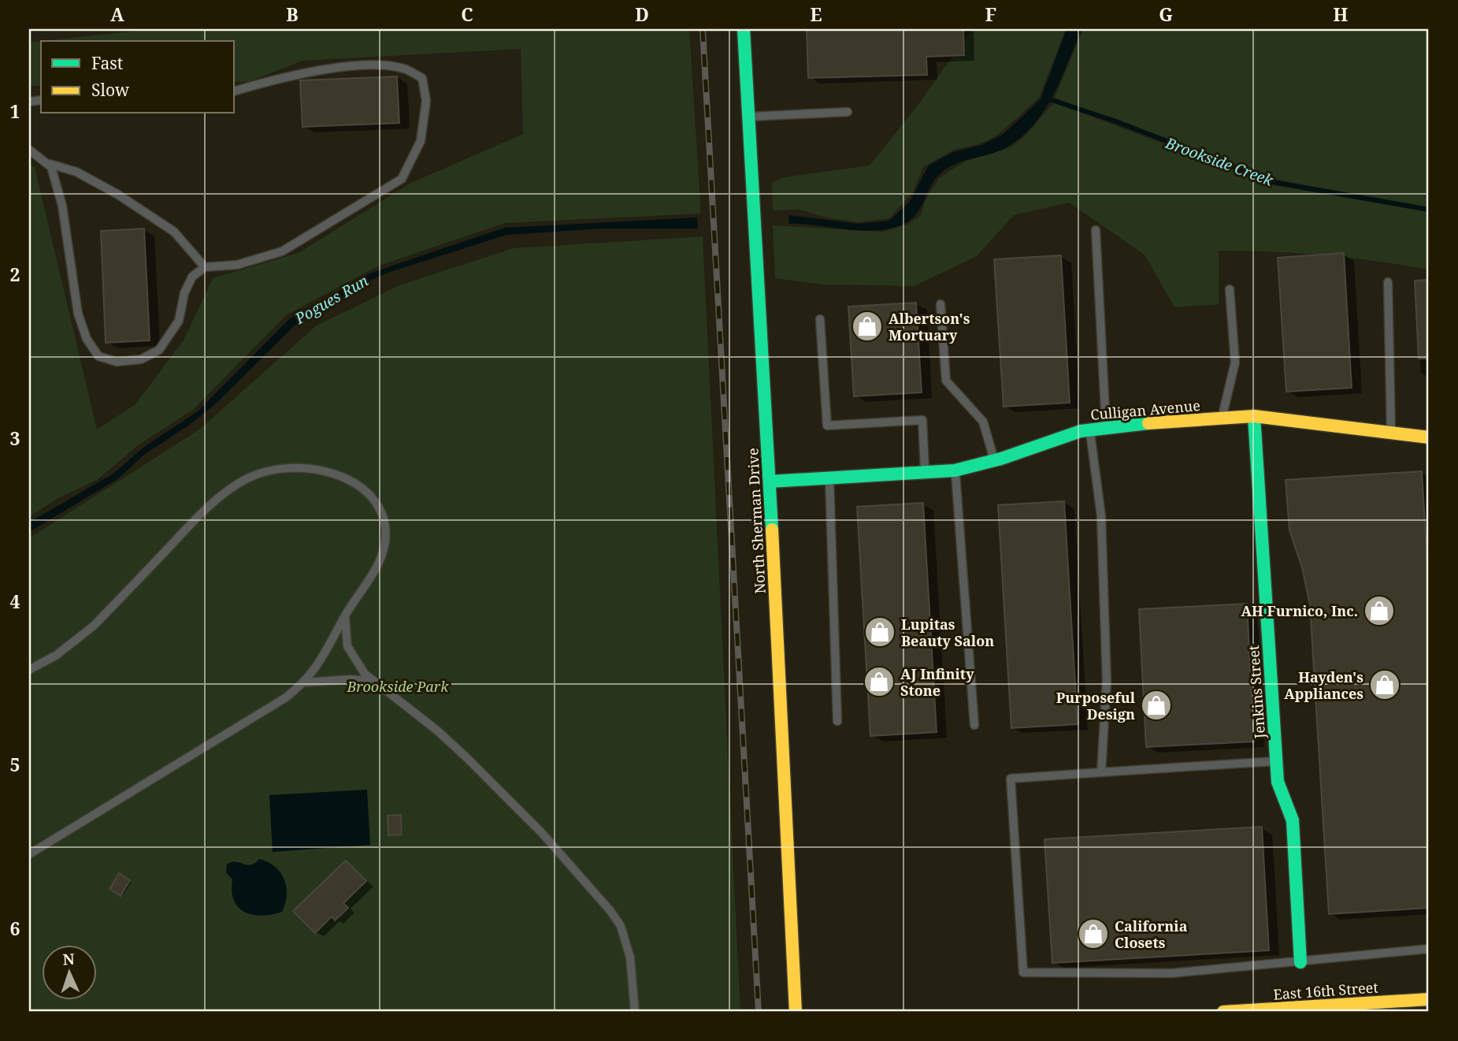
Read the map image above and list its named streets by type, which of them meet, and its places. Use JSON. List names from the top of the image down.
{
  "streets": {
    "street": [
      "Culligan Avenue",
      "North Sherman Drive",
      "Jenkins Street",
      "East 16th Street"
    ]
  },
  "crossings": [
    ["Culligan Avenue", "North Sherman Drive"],
    ["Culligan Avenue", "Jenkins Street"]
  ],
  "water": ["Brookside Creek", "Pogues Run"],
  "parks": ["Brookside Park"],
  "places": {
    "shop": [
      "Albertson's Mortuary",
      "AH Furnico, Inc.",
      "Lupitas Beauty Salon",
      "AJ Infinity Stone",
      "Hayden's Appliances",
      "Purposeful Design",
      "California Closets"
    ]
  },
  "legend": ["Fast", "Slow"],
  "north": "top",
  "grid": {
    "columns": [
      "A",
      "B",
      "C",
      "D",
      "E",
      "F",
      "G",
      "H"
    ],
    "rows": [
      "1",
      "2",
      "3",
      "4",
      "5",
      "6"
    ]
  }
}
